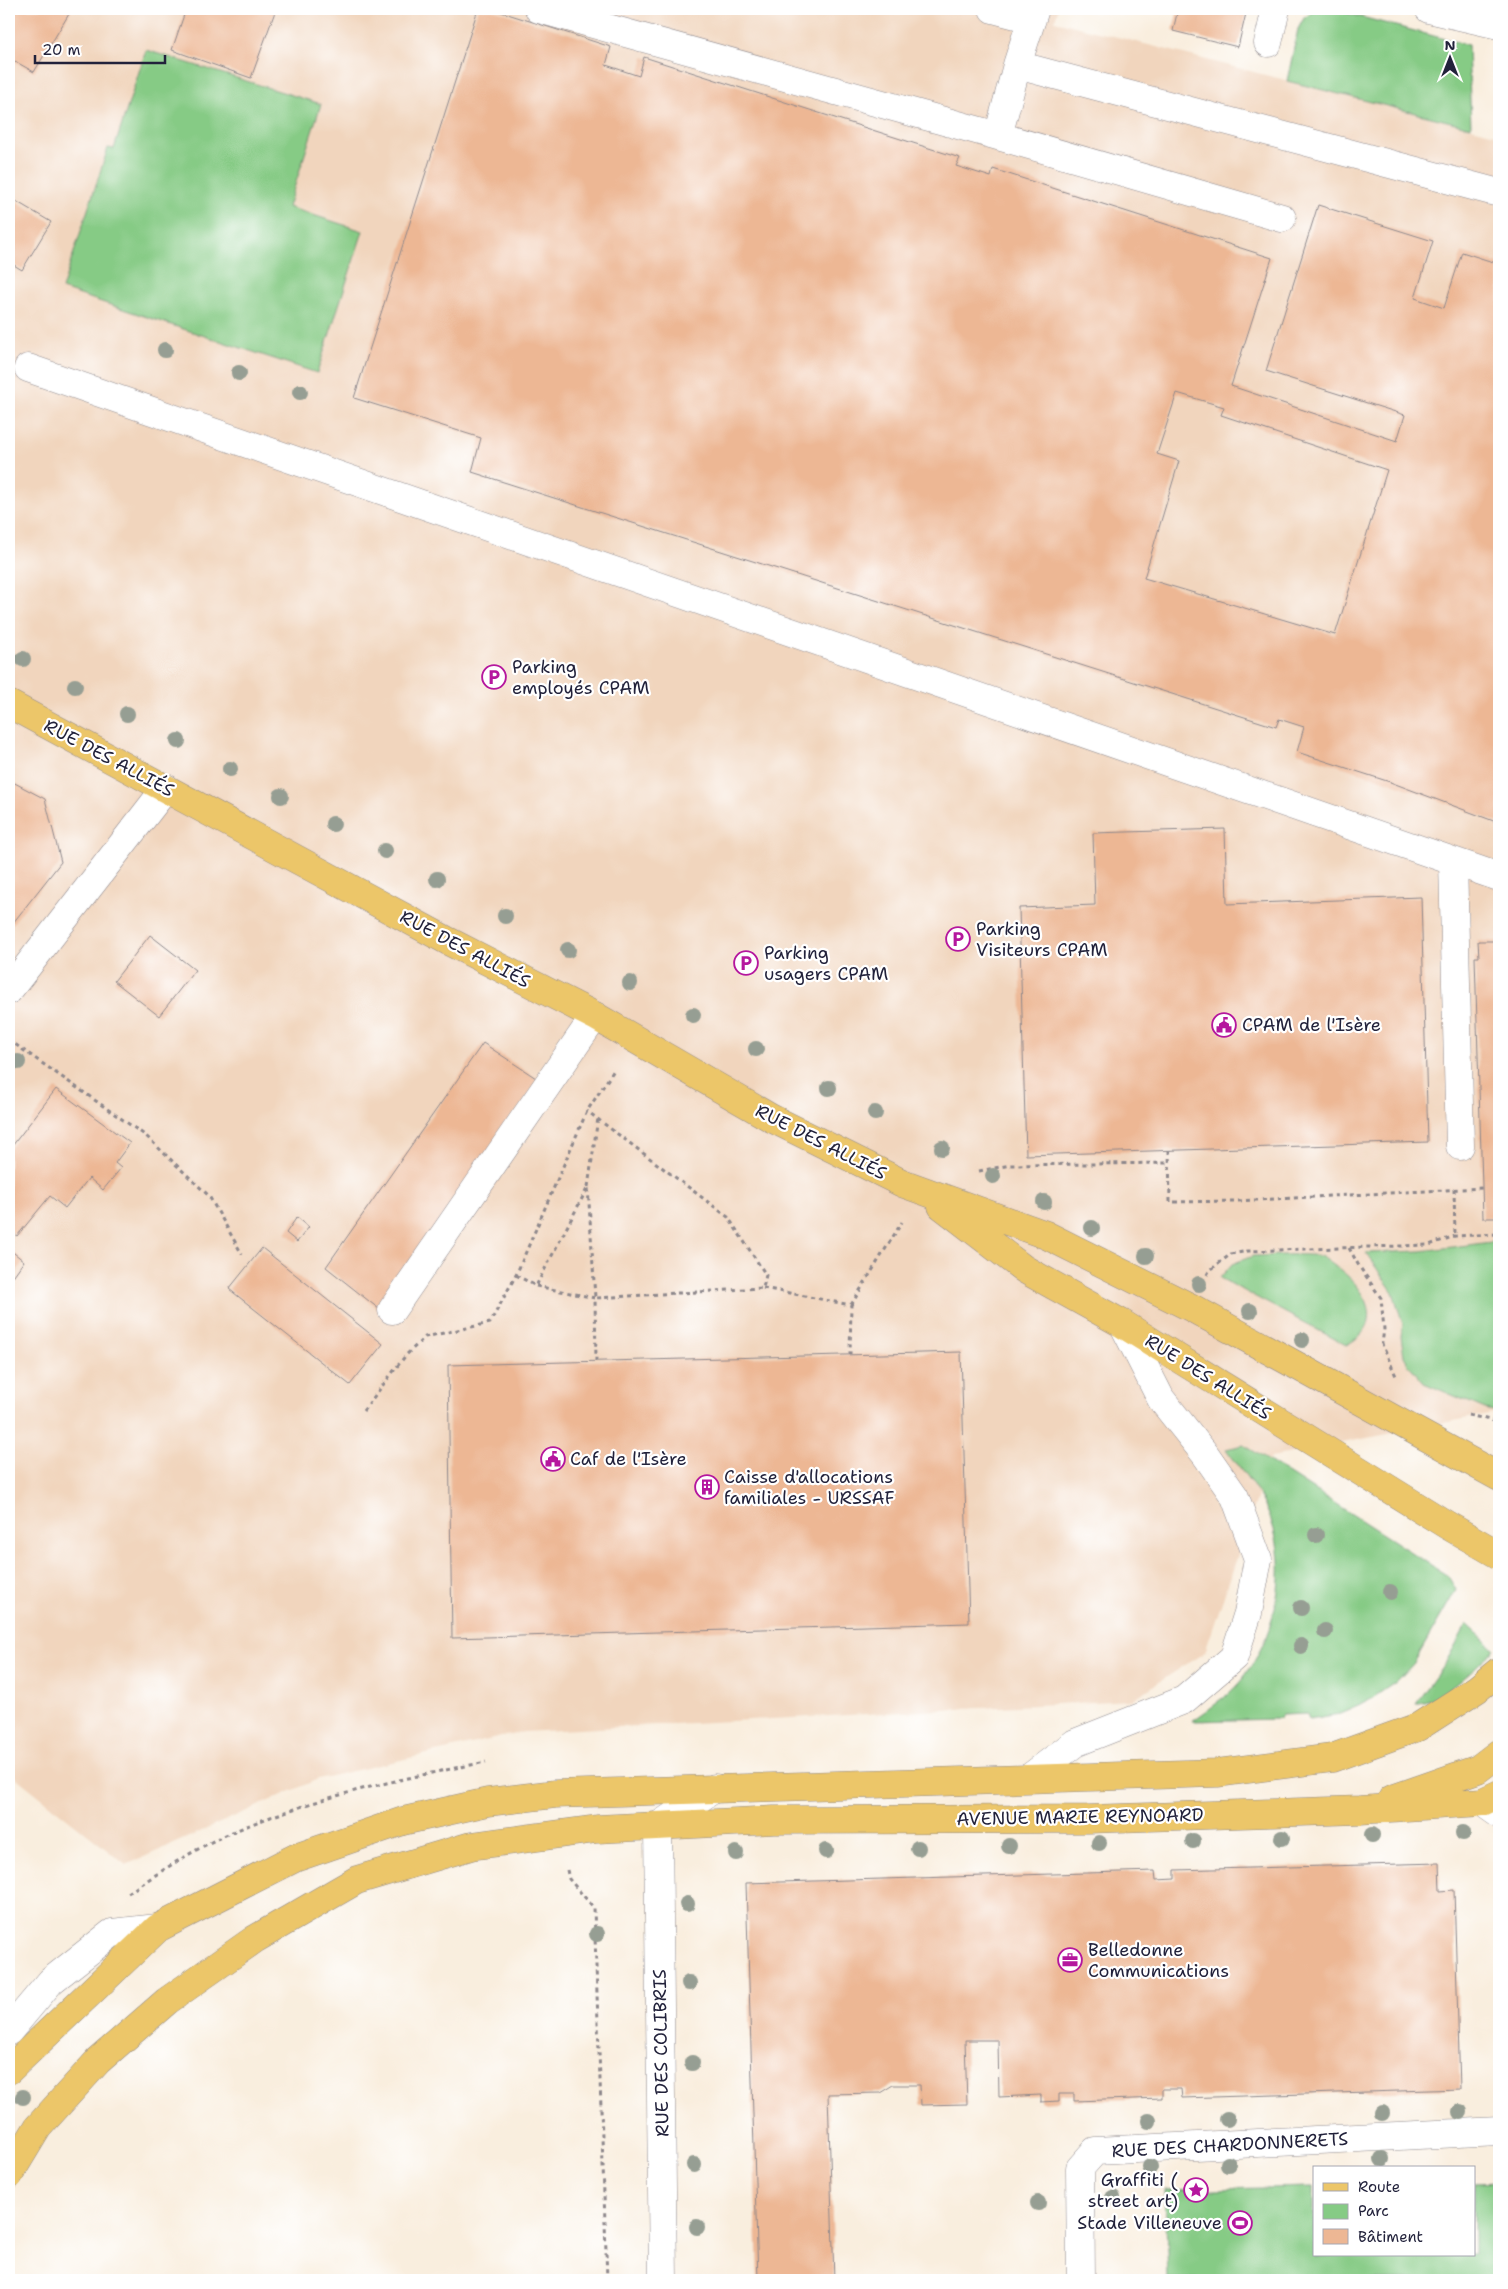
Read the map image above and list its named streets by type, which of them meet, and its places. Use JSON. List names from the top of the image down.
{
  "streets": {
    "main road": ["RUE DES ALLIÉS", "AVENUE MARIE REYNOARD"],
    "street": ["RUE DES COLIBRIS", "RUE DES CHARDONNERETS"]
  },
  "crossings": [
    ["AVENUE MARIE REYNOARD", "RUE DES COLIBRIS"]
  ],
  "places": {
    "parking": ["Parking employés CPAM", "Parking Visiteurs CPAM", "Parking usagers CPAM"],
    "public building": ["CPAM de l'Isère", "Caf de l'Isère"],
    "building": ["Caisse d'allocations familiales - URSSAF"],
    "office": ["Belledonne Communications"],
    "place": ["Graffiti ( street art)"],
    "sports": ["Stade Villeneuve"]
  },
  "legend": ["Route", "Parc", "Bâtiment"],
  "scale_bar": "20 m",
  "north": "top"
}
